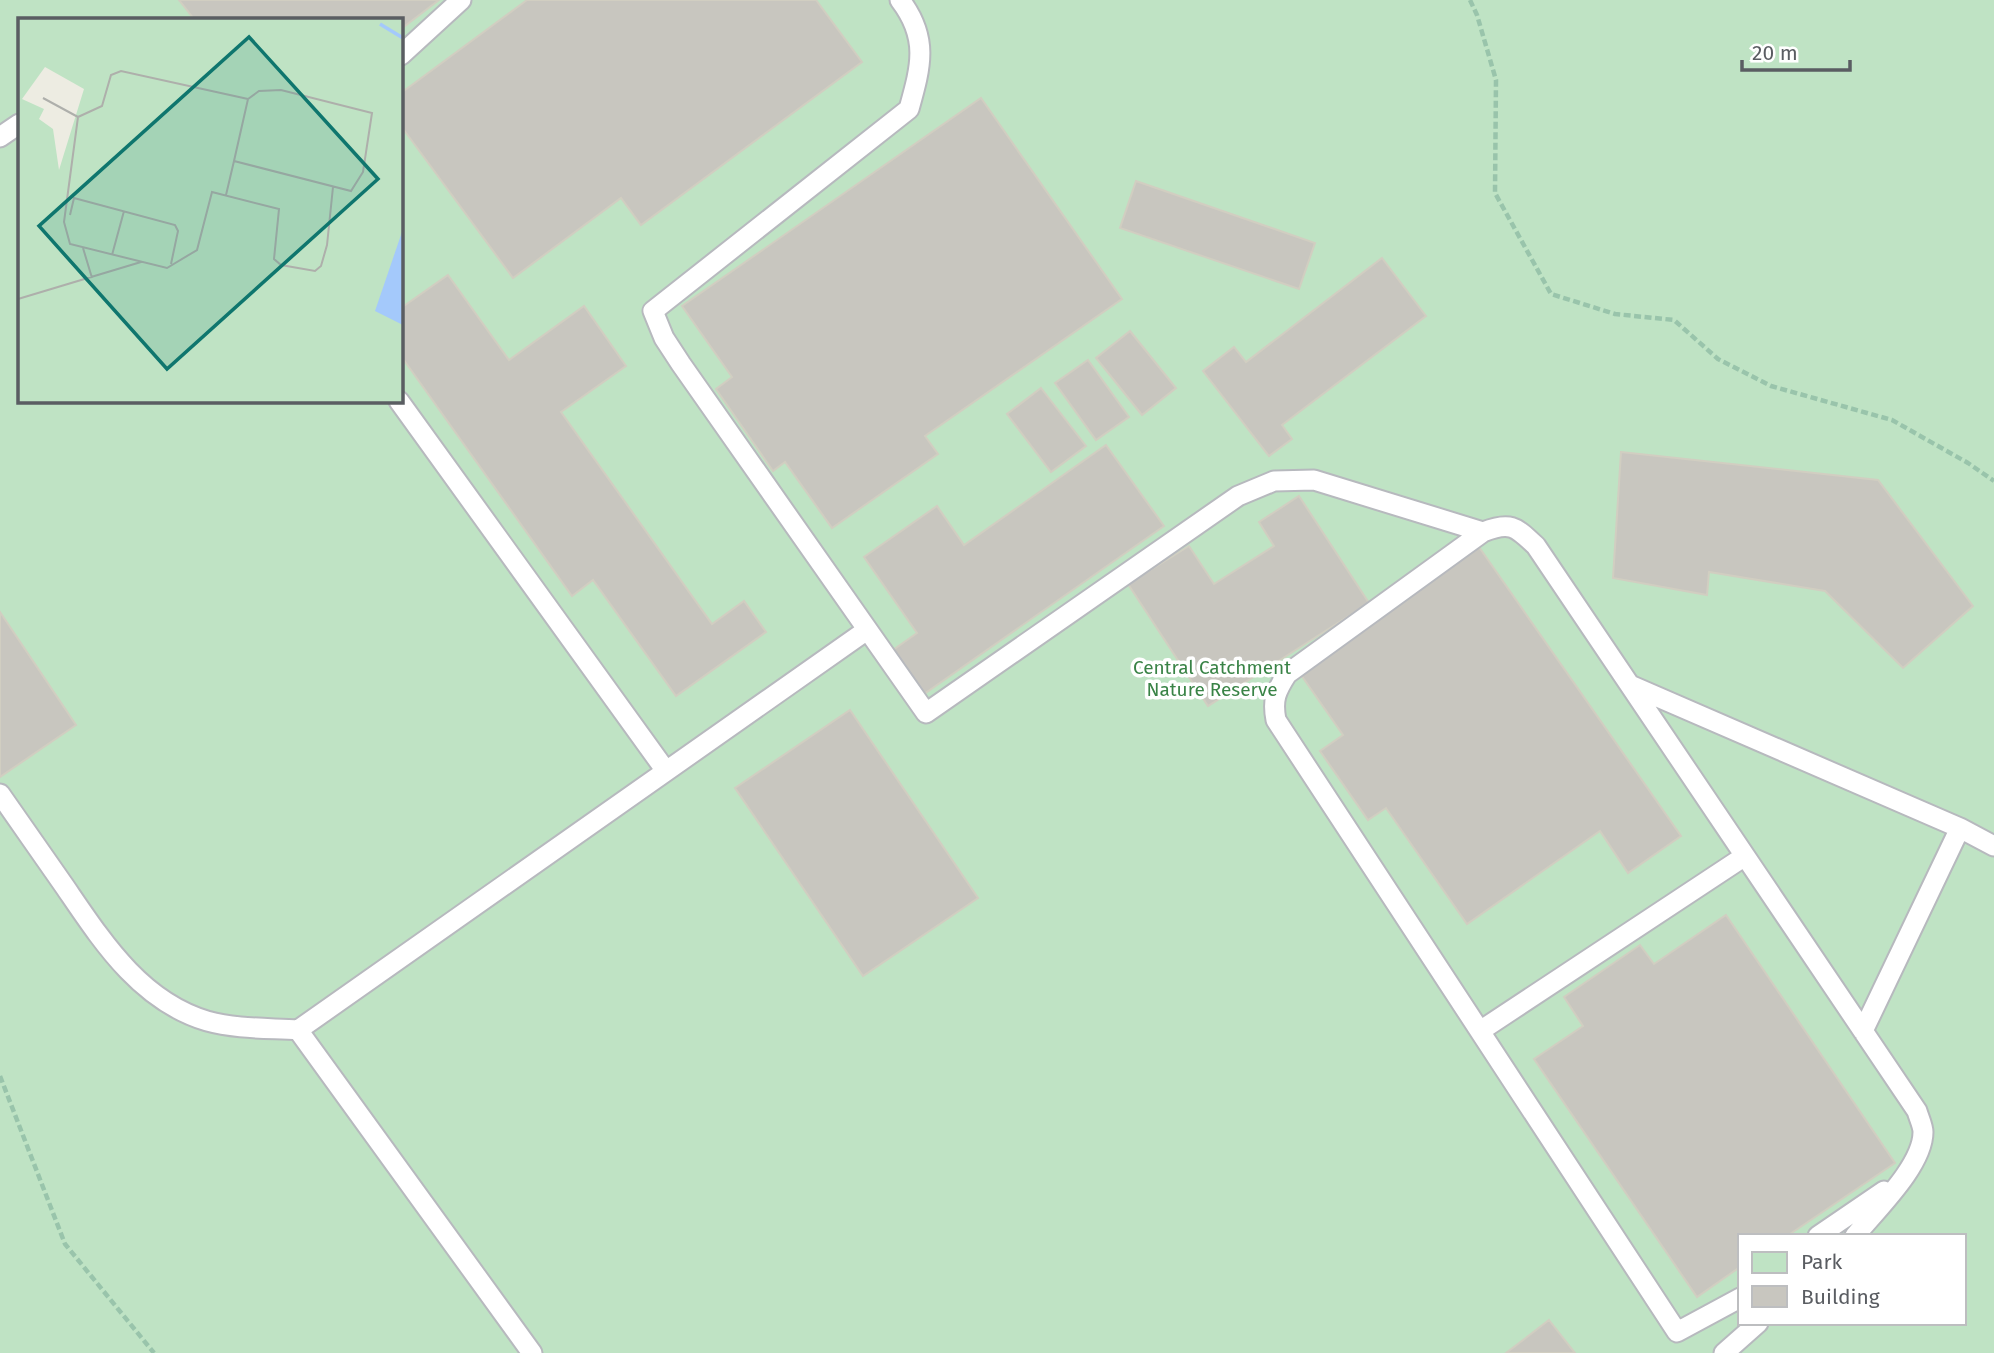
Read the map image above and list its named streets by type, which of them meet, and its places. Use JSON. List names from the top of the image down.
{
  "parks": ["Central Catchment Nature Reserve"],
  "legend": ["Park", "Building"],
  "scale_bar": "20 m"
}
